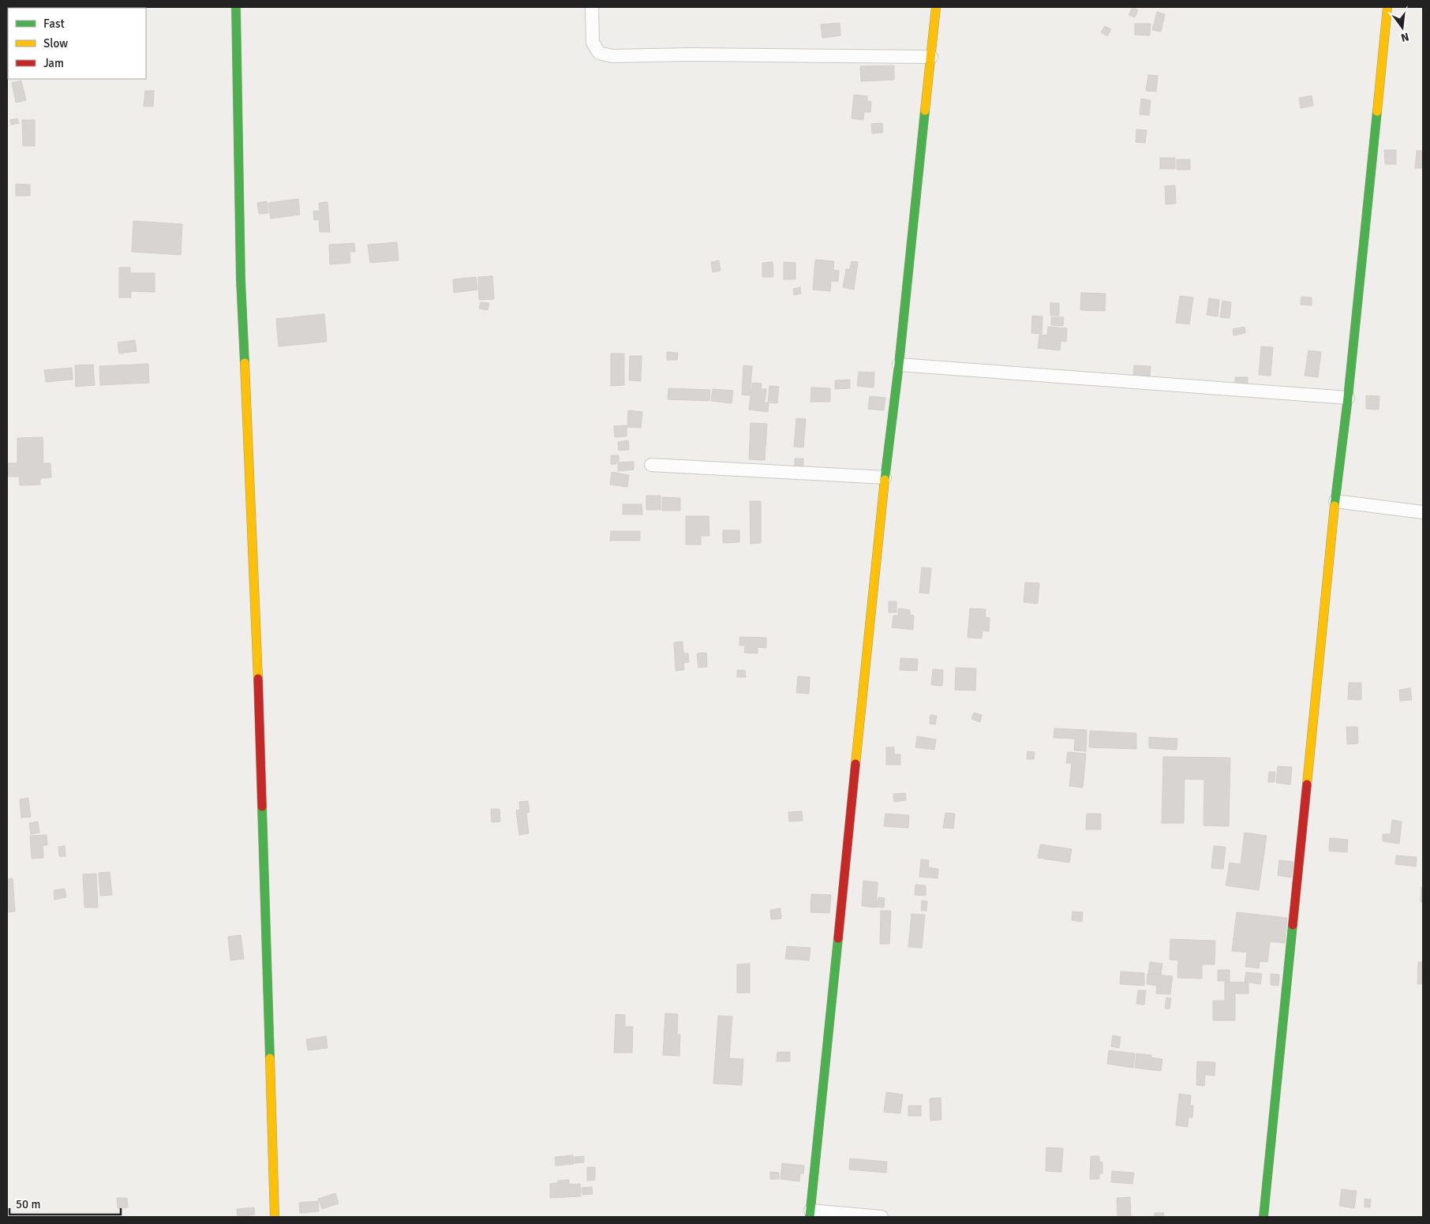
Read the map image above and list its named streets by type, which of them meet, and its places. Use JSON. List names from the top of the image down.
{
  "legend": ["Fast", "Slow", "Jam"],
  "scale_bar": "50 m",
  "north": "bottom"
}
